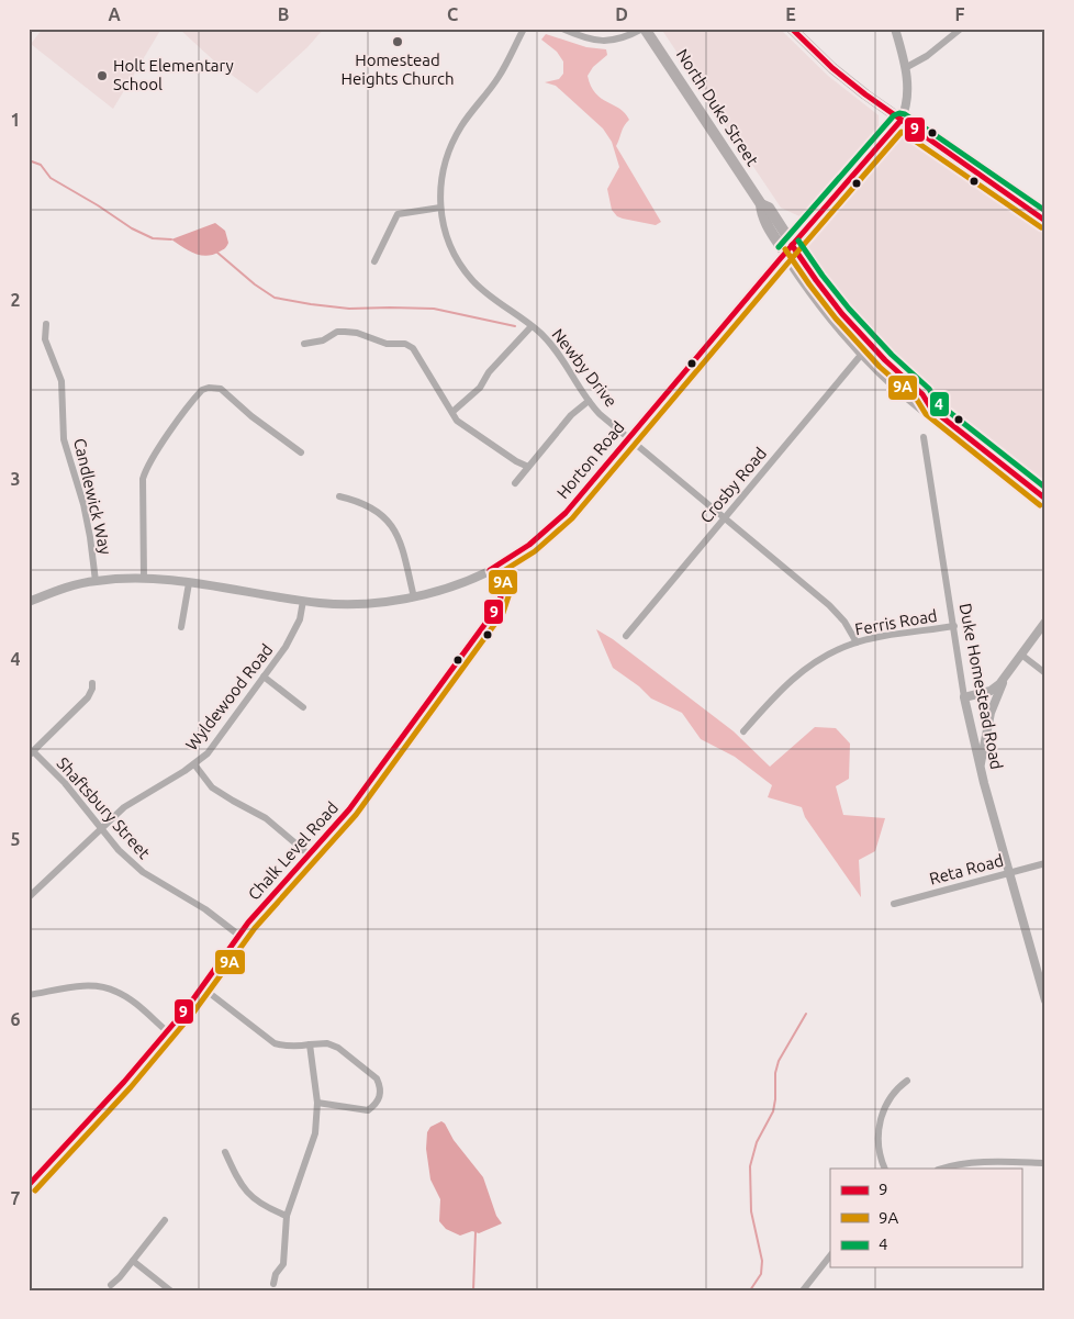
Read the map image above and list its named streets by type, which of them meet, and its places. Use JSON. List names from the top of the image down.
{
  "streets": {
    "highway": ["North Duke Street"],
    "street": [
      "Newby Drive",
      "Horton Road",
      "Crosby Road",
      "Candlewick Way",
      "Ferris Road",
      "Duke Homestead Road",
      "Wyldewood Road",
      "Shaftsbury Street",
      "Chalk Level Road",
      "Reta Road"
    ]
  },
  "crossings": [
    ["North Duke Street", "Horton Road"],
    ["North Duke Street", "Crosby Road"],
    ["Newby Drive", "Horton Road"],
    ["Newby Drive", "Crosby Road"],
    ["Newby Drive", "Ferris Road"],
    ["Horton Road", "Candlewick Way"],
    ["Horton Road", "Wyldewood Road"],
    ["Horton Road", "Chalk Level Road"],
    ["Ferris Road", "Duke Homestead Road"],
    ["Duke Homestead Road", "Reta Road"],
    ["Wyldewood Road", "Shaftsbury Street"],
    ["Shaftsbury Street", "Chalk Level Road"]
  ],
  "places": ["Homestead Heights Church", "Holt Elementary School"],
  "lines": ["transit line 9", "transit line 4", "transit line 9A"],
  "legend": ["9", "9A", "4"],
  "grid": {
    "columns": [
      "A",
      "B",
      "C",
      "D",
      "E",
      "F"
    ],
    "rows": [
      "1",
      "2",
      "3",
      "4",
      "5",
      "6",
      "7"
    ]
  }
}
